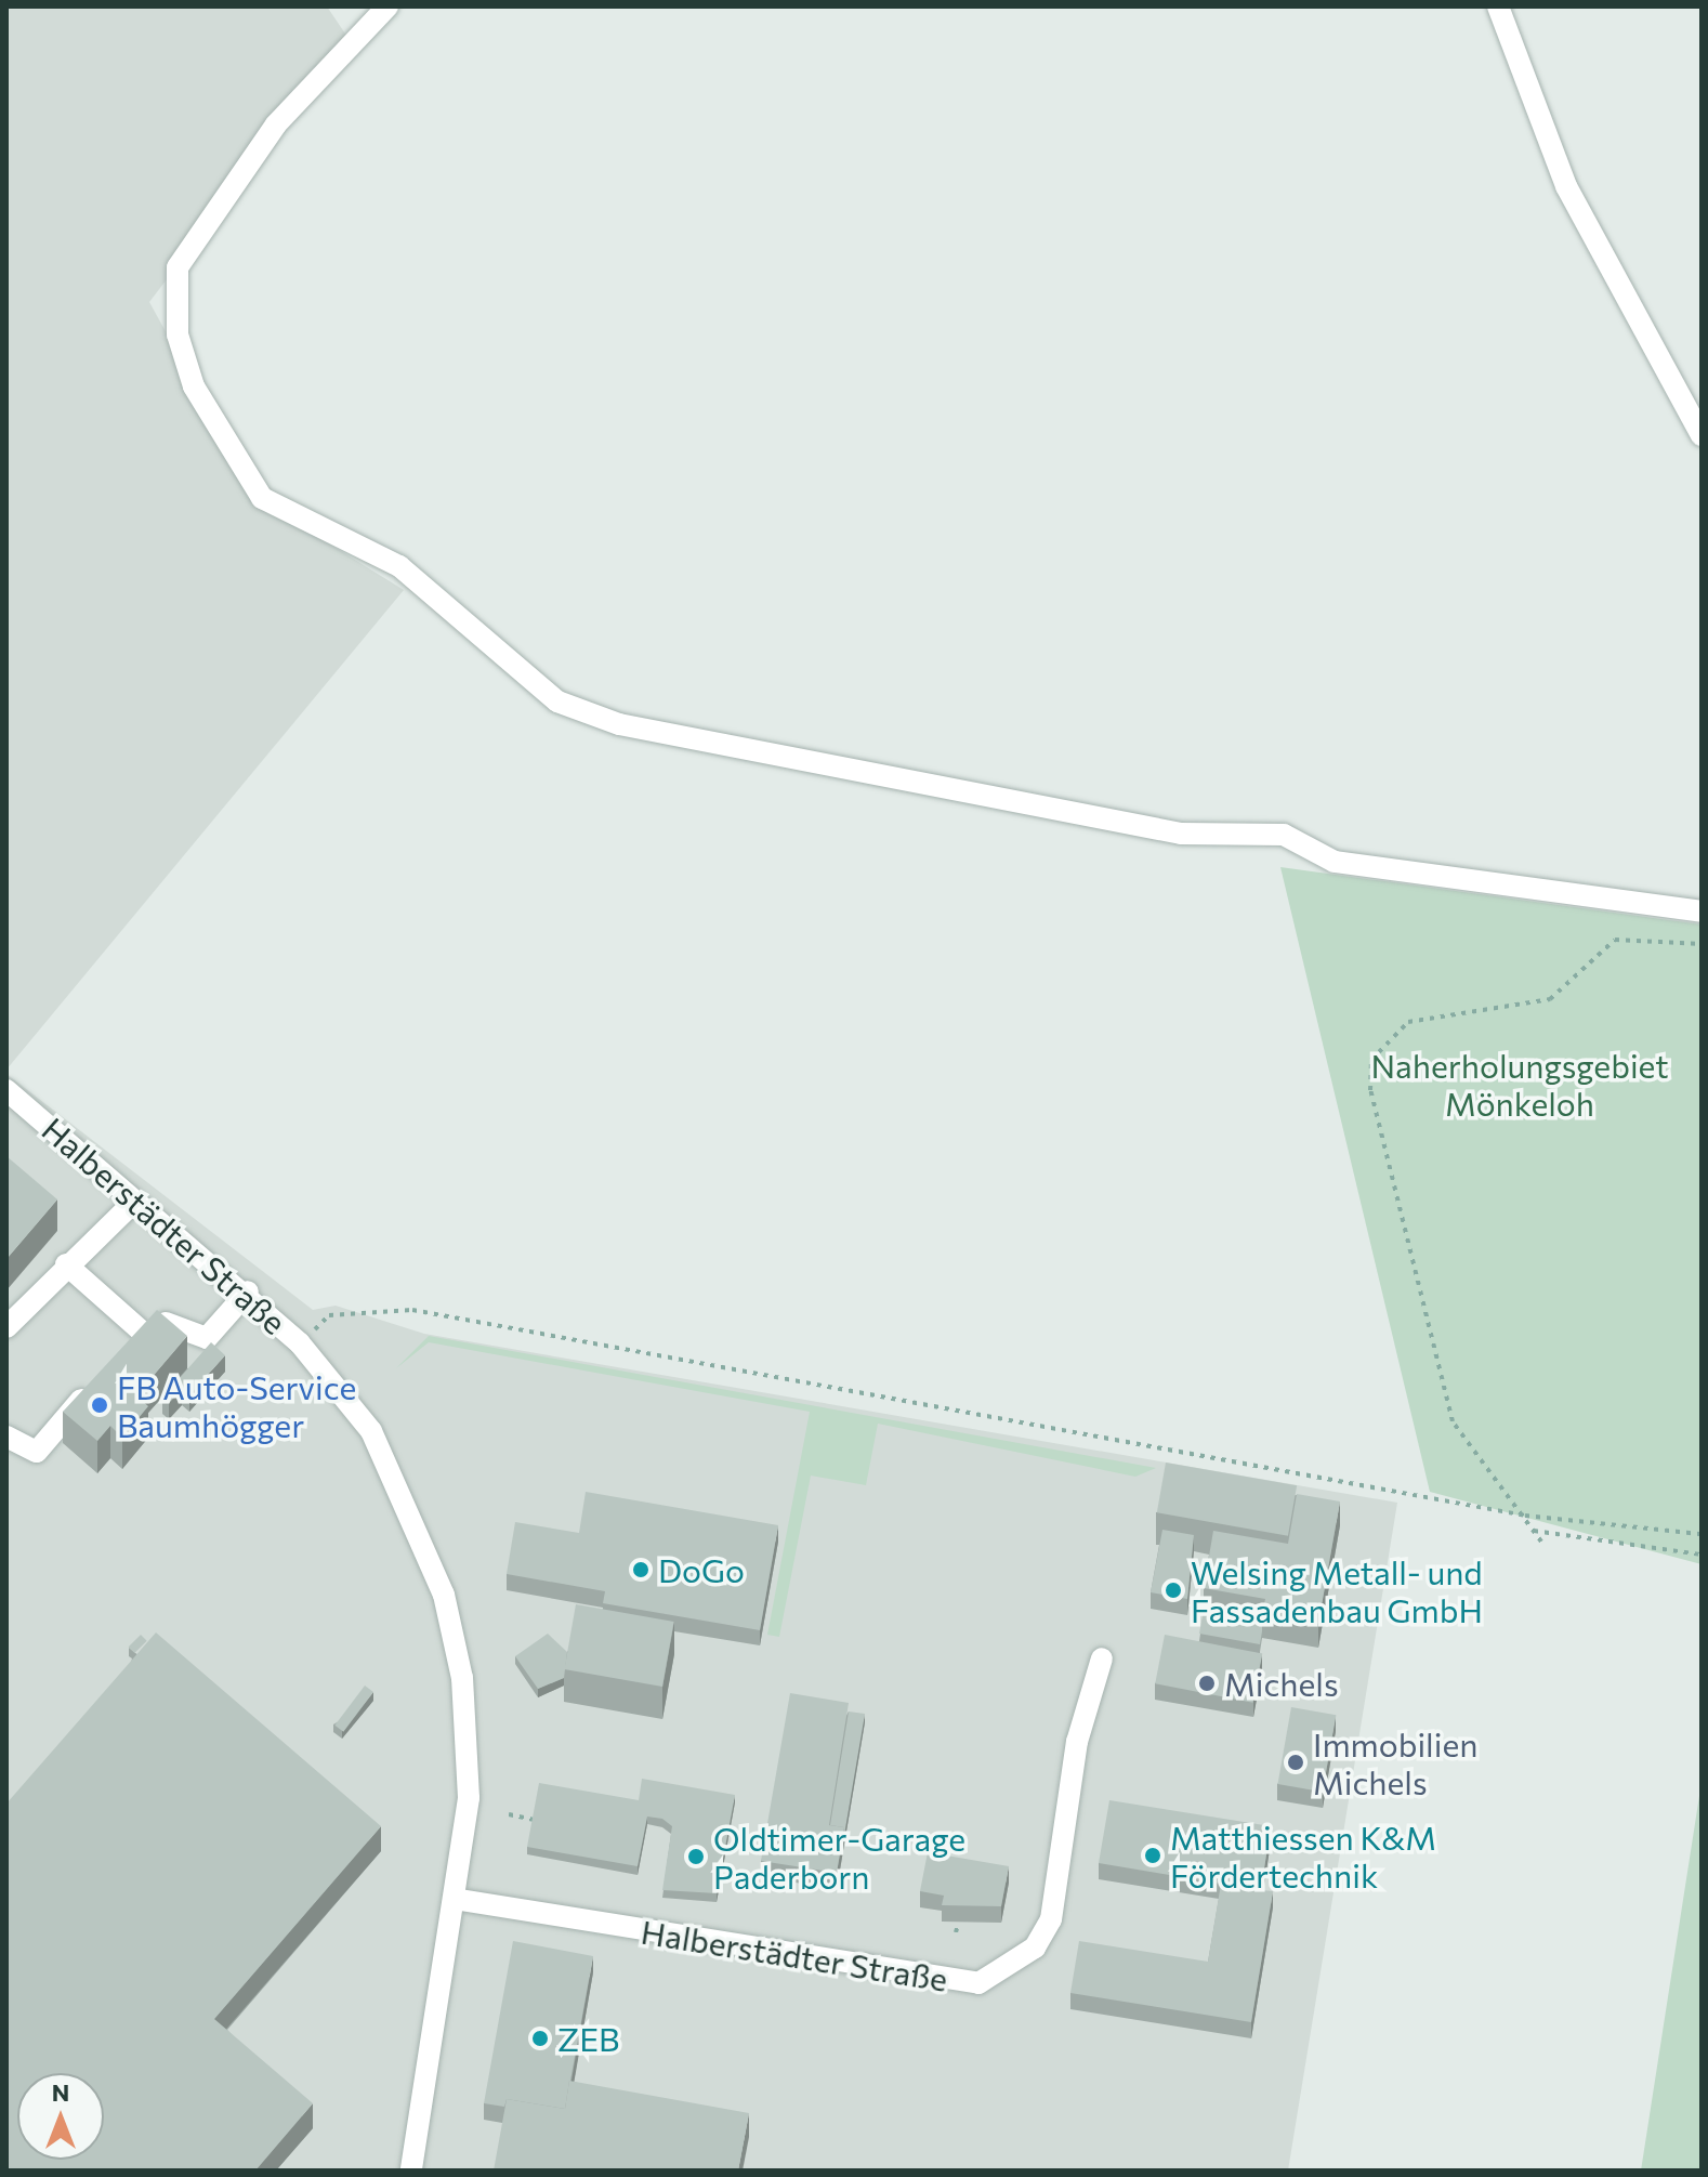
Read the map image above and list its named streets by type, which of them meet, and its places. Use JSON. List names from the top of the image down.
{
  "streets": {
    "street": ["Halberstädter Straße"]
  },
  "parks": ["Naherholungsgebiet Mönkeloh"],
  "places": [
    "FB Auto-Service Baumhögger",
    "DoGo",
    "Welsing Metall- und Fassadenbau GmbH",
    "Michels",
    "Immobilien Michels",
    "Matthiessen K&M Fördertechnik",
    "Oldtimer-Garage Paderborn",
    "ZEB"
  ],
  "north": "top"
}
